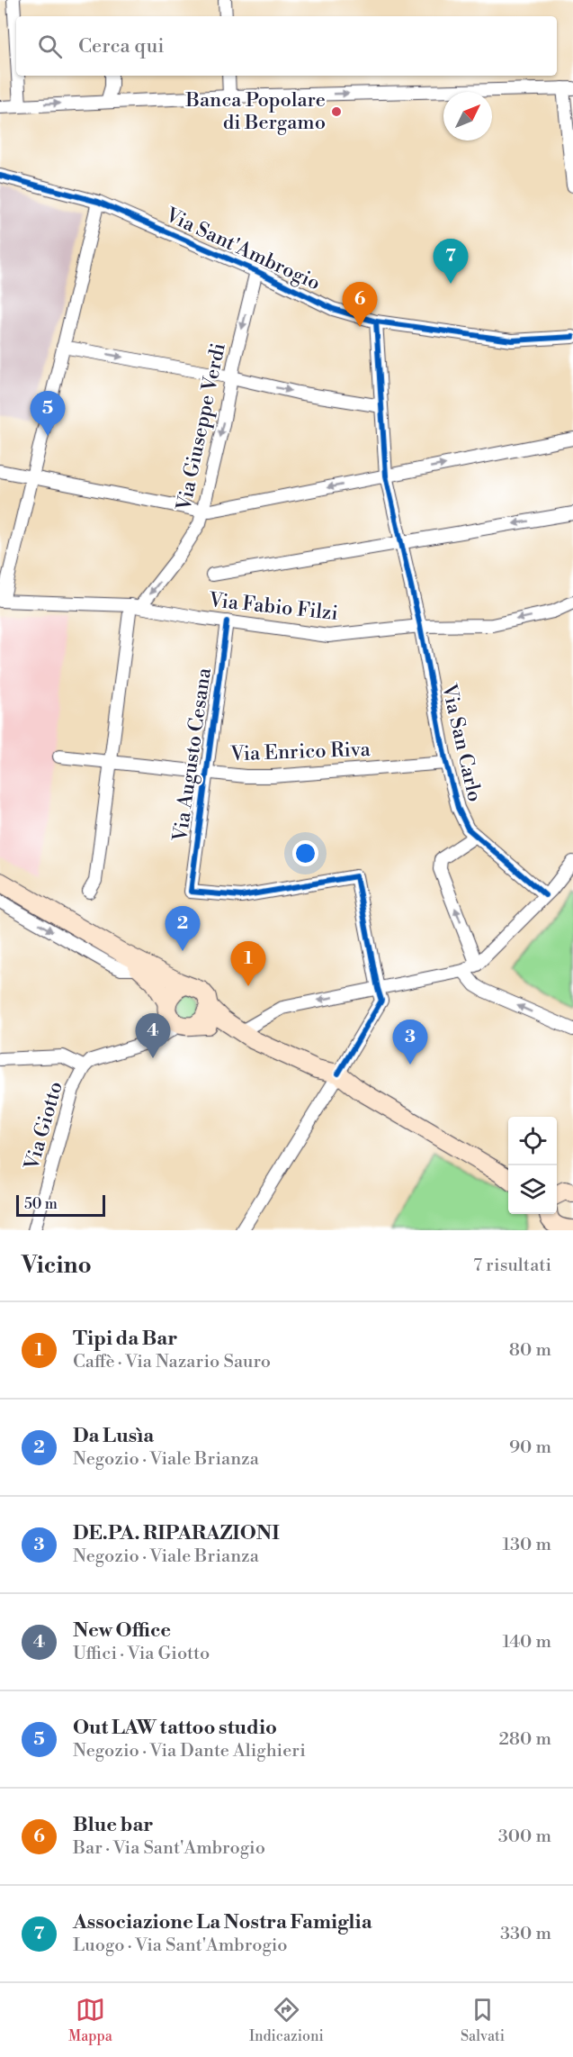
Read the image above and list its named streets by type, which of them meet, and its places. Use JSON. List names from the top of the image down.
{
  "streets": {
    "street": [
      "Via Sant'Ambrogio",
      "Via Giuseppe Verdi",
      "Via Fabio Filzi",
      "Via San Carlo",
      "Via Enrico Riva",
      "Via Augusto Cesana",
      "Via Giotto"
    ]
  },
  "crossings": [
    ["Via Sant'Ambrogio", "Via Giuseppe Verdi"],
    ["Via Sant'Ambrogio", "Via San Carlo"],
    ["Via Giuseppe Verdi", "Via Fabio Filzi"],
    ["Via Fabio Filzi", "Via San Carlo"],
    ["Via Fabio Filzi", "Via Augusto Cesana"],
    ["Via San Carlo", "Via Enrico Riva"],
    ["Via Enrico Riva", "Via Augusto Cesana"]
  ],
  "one_way": ["Via Giuseppe Verdi"],
  "places": ["Banca Popolare di Bergamo"],
  "scale_bar": "50 m",
  "north": "top right",
  "page": {
    "search": "Cerca qui",
    "pins": [
      "7",
      "6",
      "5",
      "2",
      "1",
      "4",
      "3"
    ],
    "scale": "50 m",
    "heading": ["Vicino", "7 risultati"],
    "list": [
      {
        "mark": "1",
        "name": "Tipi da Bar",
        "note": "Caffè · Via Nazario Sauro",
        "value": "80 m"
      },
      {
        "mark": "2",
        "name": "Da Lusìa",
        "note": "Negozio · Viale Brianza",
        "value": "90 m"
      },
      {
        "mark": "3",
        "name": "DE.PA. RIPARAZIONI",
        "note": "Negozio · Viale Brianza",
        "value": "130 m"
      },
      {
        "mark": "4",
        "name": "New Office",
        "note": "Uffici · Via Giotto",
        "value": "140 m"
      },
      {
        "mark": "5",
        "name": "Out LAW tattoo studio",
        "note": "Negozio · Via Dante Alighieri",
        "value": "280 m"
      },
      {
        "mark": "6",
        "name": "Blue bar",
        "note": "Bar · Via Sant'Ambrogio",
        "value": "300 m"
      },
      {
        "mark": "7",
        "name": "Associazione La Nostra Famiglia",
        "note": "Luogo · Via Sant'Ambrogio",
        "value": "330 m"
      }
    ],
    "nav": ["Mappa", "Indicazioni", "Salvati"]
  }
}
